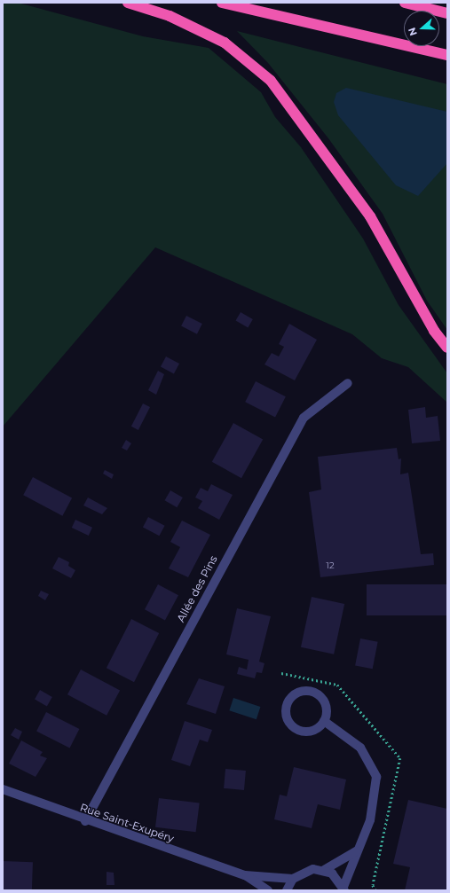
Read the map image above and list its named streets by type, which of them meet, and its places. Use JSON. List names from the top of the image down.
{
  "streets": {
    "street": ["Allée des Pins", "Rue Saint-Exupéry"]
  },
  "crossings": [
    ["Allée des Pins", "Rue Saint-Exupéry"]
  ],
  "house_numbers": ["12"],
  "north": "left"
}
